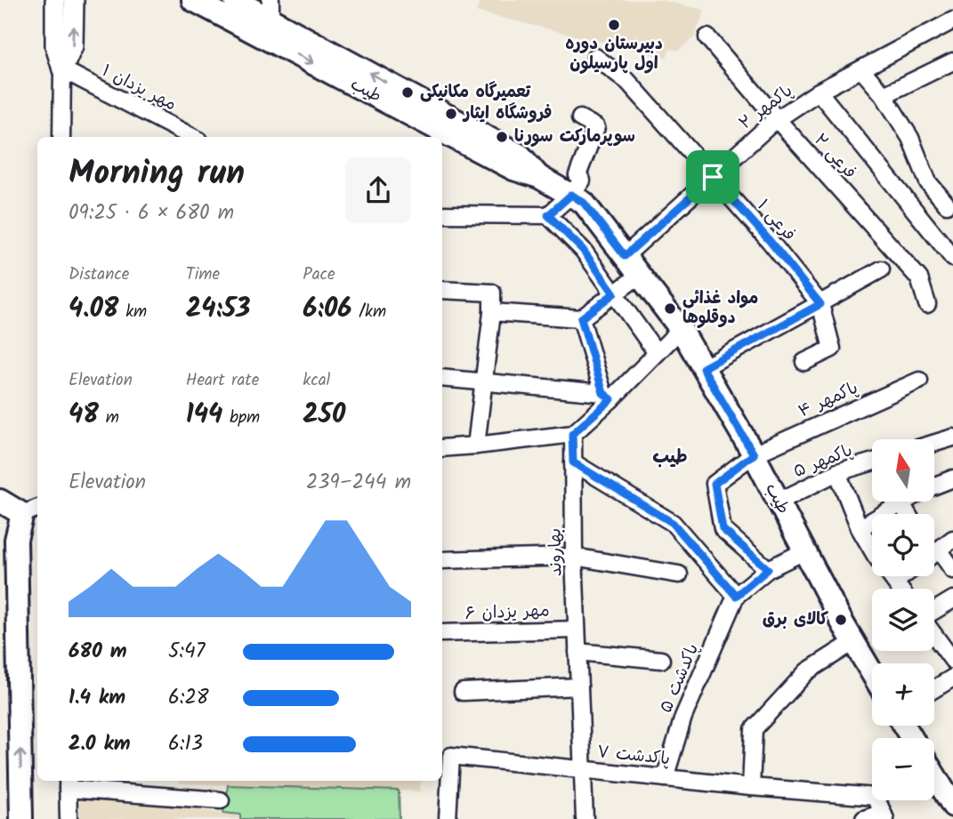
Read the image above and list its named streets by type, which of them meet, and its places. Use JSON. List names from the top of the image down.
{
  "streets": {
    "main road": ["طیب"],
    "street": [
      "مهر یزدان ۱",
      "پاکمهر ۲",
      "فرعی ۲",
      "فرعی ۱",
      "پاکمهر ۴",
      "پاکمهر ۵",
      "بهاروند",
      "مهر یزدان ۶",
      "پاکدشت ۵",
      "پاکدشت ۷"
    ]
  },
  "crossings": [
    ["طیب", "پاکمهر ۲"],
    ["طیب", "پاکمهر ۴"],
    ["طیب", "پاکمهر ۵"],
    ["پاکمهر ۲", "فرعی ۲"],
    ["پاکمهر ۲", "فرعی ۱"],
    ["بهاروند", "مهر یزدان ۶"],
    ["بهاروند", "پاکدشت ۷"],
    ["پاکدشت ۵", "پاکدشت ۷"]
  ],
  "districts": ["طیب"],
  "places": [
    "دبیرستان دوره اول پارسیلون",
    "تعمیرگاه مکانیکی",
    "فروشگاه ایثار",
    "سوپرمارکت سورنا",
    "مواد غذائی دوقلوها",
    "کالای برق"
  ],
  "north": "top",
  "page": {
    "heading": ["Morning run", "09:25 · 6 × 680 m"],
    "stats": [
      ["Distance", "4.08 km"],
      ["Time", "24:53"],
      ["Pace", "6:06 /km"],
      ["Elevation", "48 m"],
      ["Heart rate", "144 bpm"],
      ["kcal", "250"]
    ],
    "map_buttons": ["+", "−"],
    "chart": ["Elevation", "239–244 m"],
    "list": [
      {
        "name": "680 m",
        "note": "5:47"
      },
      {
        "name": "1.4 km",
        "note": "6:28"
      },
      {
        "name": "2.0 km",
        "note": "6:13"
      }
    ]
  }
}
